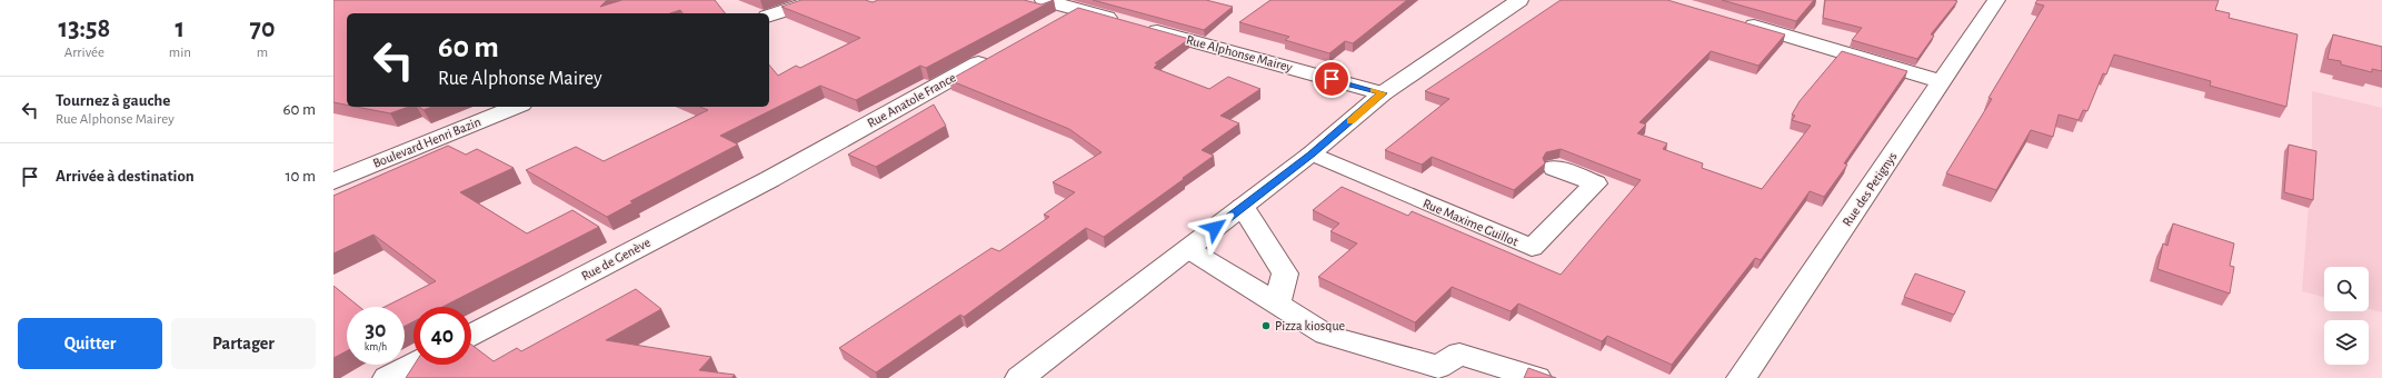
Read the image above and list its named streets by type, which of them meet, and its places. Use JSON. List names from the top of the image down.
{
  "streets": {
    "street": [
      "Rue Alphonse Mairey",
      "Rue Anatole France",
      "Boulevard Henri Bazin",
      "Rue des Petignys",
      "Rue Maxime Guillot",
      "Rue de Genève"
    ]
  },
  "crossings": [
    ["Rue Anatole France", "Rue de Genève"]
  ],
  "places": ["Pizza kiosque"],
  "page": {
    "eta": [
      "13:58",
      "Arrivée",
      "1",
      "min",
      "70",
      "m"
    ],
    "turn": ["60 m", "Rue Alphonse Mairey"],
    "list": [
      {
        "name": "Tournez à gauche",
        "note": "Rue Alphonse Mairey",
        "value": "60 m"
      },
      {
        "name": "Arrivée à destination",
        "value": "10 m"
      }
    ],
    "speed": "30 km/h",
    "limit": "40",
    "buttons": ["Quitter", "Partager"]
  }
}
